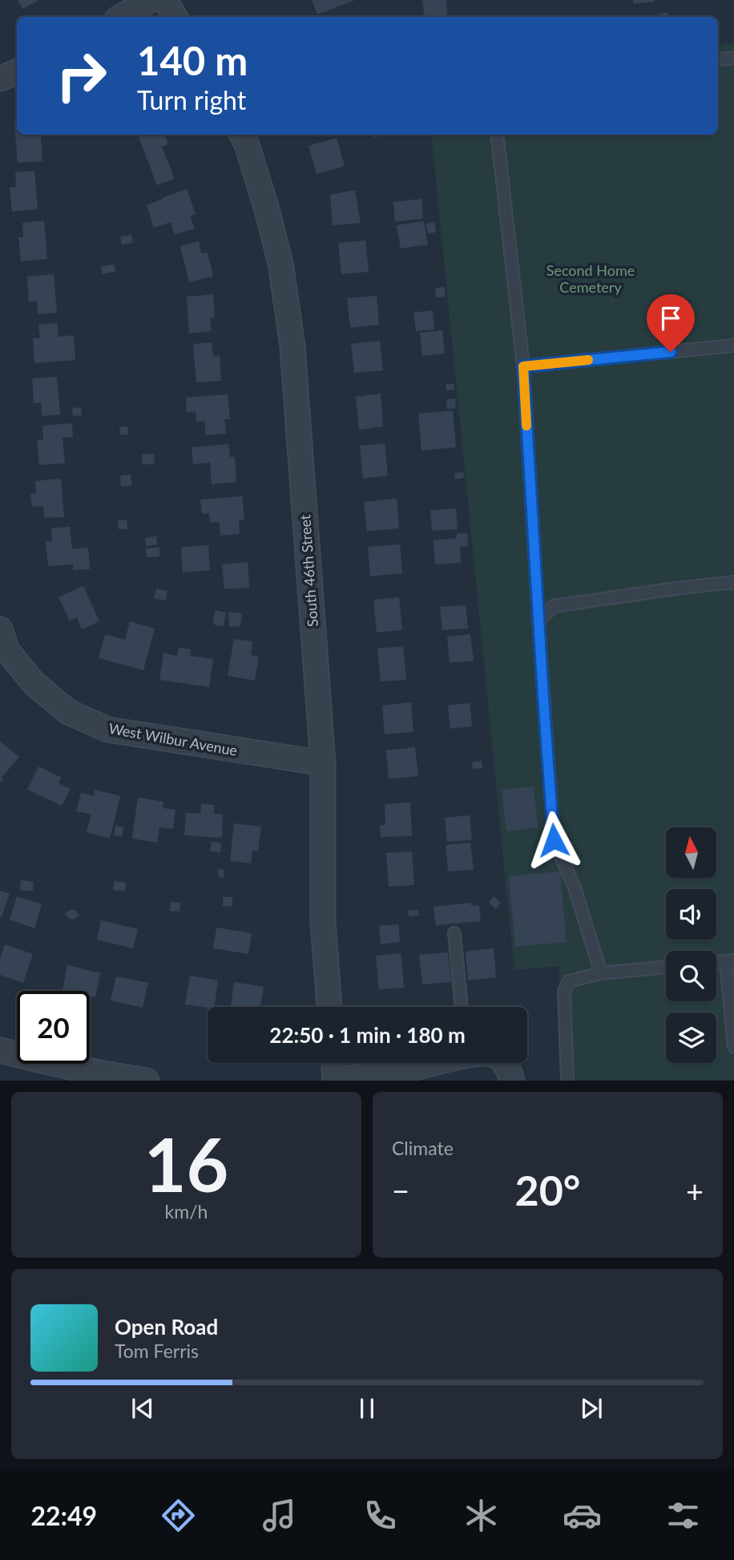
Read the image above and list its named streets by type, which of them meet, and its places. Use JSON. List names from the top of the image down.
{
  "streets": {
    "street": ["South 46th Street", "West Wilbur Avenue"]
  },
  "crossings": [
    ["South 46th Street", "West Wilbur Avenue"]
  ],
  "parks": ["Second Home Cemetery"],
  "north": "top",
  "page": {
    "turn": ["140 m", "Turn right"],
    "limit": "20",
    "trip": "22:50 · 1 min · 180 m",
    "tile": [
      ["16", "km/h"],
      "Climate"
    ],
    "heat": ["−", "20°", "+"],
    "song": ["Open Road", "Tom Ferris"],
    "tabs": "22:49"
  }
}
